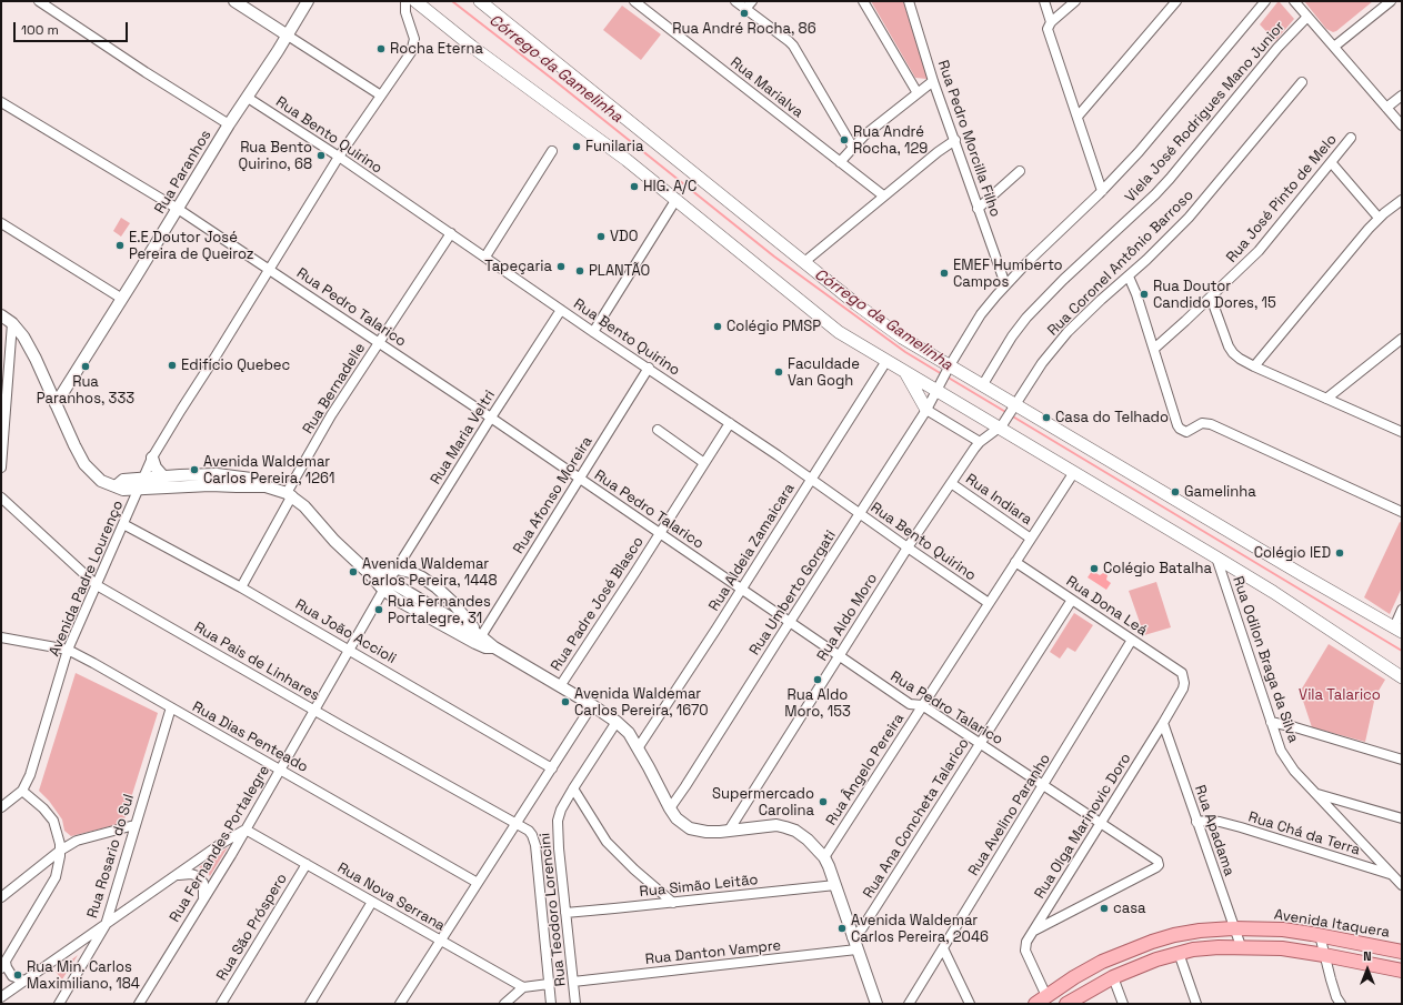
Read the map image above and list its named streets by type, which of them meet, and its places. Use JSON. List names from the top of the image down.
{
  "streets": {
    "main road": ["Avenida Itaquera"],
    "street": [
      "Rua Marialva",
      "Viela José Rodrigues Mano Junior",
      "Rua Bento Quirino",
      "Rua Pedro Morcilla Filho",
      "Rua Paranhos",
      "Rua José Pinto de Melo",
      "Rua Coronel Antônio Barroso",
      "Rua Pedro Talarico",
      "Rua Bernadelle",
      "Rua Maria Veltri",
      "Rua Afonso Moreira",
      "Rua Indiara",
      "Rua Aldeia Zamaicara",
      "Avenida Padre Lourenço",
      "Rua Umberto Gorgati",
      "Rua Padre José Blasco",
      "Rua Dona Leá",
      "Rua Aldo Moro",
      "Rua João Accioli",
      "Rua Odilon Braga da Silva",
      "Rua Pais de Linhares",
      "Rua Dias Penteado",
      "Rua Ângelo Pereira",
      "Rua Avelino Paranho",
      "Rua Ana Concheta Talarico",
      "Rua Olga Marinovic Doro",
      "Rua Apadama",
      "Rua Chá da Terra",
      "Rua Fernandes Portalegre",
      "Rua Rosario do Sul",
      "Rua Simão Leitão",
      "Rua Nova Serrana",
      "Rua Teodoro Lorencini",
      "Rua São Próspero",
      "Rua Danton Vampre"
    ]
  },
  "crossings": [
    ["Rua Bento Quirino", "Rua Paranhos"],
    ["Rua Bento Quirino", "Rua Bernadelle"],
    ["Rua Bento Quirino", "Rua Maria Veltri"],
    ["Rua Bento Quirino", "Rua Afonso Moreira"],
    ["Rua Bento Quirino", "Rua Aldeia Zamaicara"],
    ["Rua Bento Quirino", "Avenida Padre Lourenço"],
    ["Rua Bento Quirino", "Rua Umberto Gorgati"],
    ["Rua Bento Quirino", "Rua Padre José Blasco"],
    ["Rua Bento Quirino", "Rua Aldo Moro"],
    ["Rua Bento Quirino", "Rua Ângelo Pereira"],
    ["Rua Pedro Morcilla Filho", "Rua Umberto Gorgati"],
    ["Rua Paranhos", "Rua Pedro Talarico"],
    ["Rua Coronel Antônio Barroso", "Rua Aldo Moro"],
    ["Rua Pedro Talarico", "Rua Bernadelle"],
    ["Rua Pedro Talarico", "Rua Maria Veltri"],
    ["Rua Pedro Talarico", "Rua Afonso Moreira"],
    ["Rua Pedro Talarico", "Rua Aldeia Zamaicara"],
    ["Rua Pedro Talarico", "Avenida Padre Lourenço"],
    ["Rua Pedro Talarico", "Rua Umberto Gorgati"],
    ["Rua Pedro Talarico", "Rua Padre José Blasco"],
    ["Rua Pedro Talarico", "Rua Aldo Moro"],
    ["Rua Pedro Talarico", "Rua Ângelo Pereira"],
    ["Rua Pedro Talarico", "Rua Avelino Paranho"],
    ["Rua Pedro Talarico", "Rua Ana Concheta Talarico"],
    ["Rua Pedro Talarico", "Rua Olga Marinovic Doro"],
    ["Rua Bernadelle", "Rua João Accioli"],
    ["Rua Maria Veltri", "Rua Fernandes Portalegre"],
    ["Rua Indiara", "Rua Aldo Moro"],
    ["Rua Indiara", "Rua Ângelo Pereira"],
    ["Avenida Padre Lourenço", "Rua João Accioli"],
    ["Avenida Padre Lourenço", "Rua Pais de Linhares"],
    ["Avenida Padre Lourenço", "Rua Dias Penteado"],
    ["Rua Dona Leá", "Rua Ângelo Pereira"],
    ["Rua Dona Leá", "Rua Avelino Paranho"],
    ["Rua Dona Leá", "Rua Ana Concheta Talarico"],
    ["Rua Dona Leá", "Rua Olga Marinovic Doro"],
    ["Rua João Accioli", "Rua Fernandes Portalegre"],
    ["Rua Odilon Braga da Silva", "Rua Chá da Terra"],
    ["Rua Pais de Linhares", "Rua Fernandes Portalegre"],
    ["Rua Pais de Linhares", "Rua Teodoro Lorencini"],
    ["Rua Dias Penteado", "Rua Fernandes Portalegre"],
    ["Rua Dias Penteado", "Rua Rosario do Sul"],
    ["Rua Olga Marinovic Doro", "Rua Apadama"],
    ["Rua Olga Marinovic Doro", "Avenida Itaquera"],
    ["Rua Apadama", "Rua Chá da Terra"],
    ["Rua Apadama", "Avenida Itaquera"],
    ["Rua Fernandes Portalegre", "Rua Nova Serrana"],
    ["Rua Simão Leitão", "Rua Teodoro Lorencini"],
    ["Rua Nova Serrana", "Rua São Próspero"],
    ["Rua Teodoro Lorencini", "Rua Danton Vampre"]
  ],
  "water": ["Córrego da Gamelinha"],
  "parks": ["Vila Talarico"],
  "places": [
    "Rua André Rocha, 86",
    "Rocha Eterna",
    "Rua André Rocha, 129",
    "Funilaria",
    "Rua Bento Quirino, 68",
    "HIG. A/C",
    "VDO",
    "E.E Doutor José Pereira de Queiroz",
    "Tapeçaria",
    "PLANTÃO",
    "EMEF Humberto Campos",
    "Rua Doutor Candido Dores, 15",
    "Colégio PMSP",
    "Edifício Quebec",
    "Rua Paranhos, 333",
    "Faculdade Van Gogh",
    "Casa do Telhado",
    "Avenida Waldemar Carlos Pereira, 1261",
    "Gamelinha",
    "Colégio IED",
    "Colégio Batalha",
    "Avenida Waldemar Carlos Pereira, 1448",
    "Rua Fernandes Portalegre, 31",
    "Rua Aldo Moro, 153",
    "Avenida Waldemar Carlos Pereira, 1670",
    "Supermercado Carolina",
    "casa",
    "Avenida Waldemar Carlos Pereira, 2046",
    "Rua Min. Carlos Maximiliano, 184"
  ],
  "scale_bar": "100 m",
  "north": "top"
}
